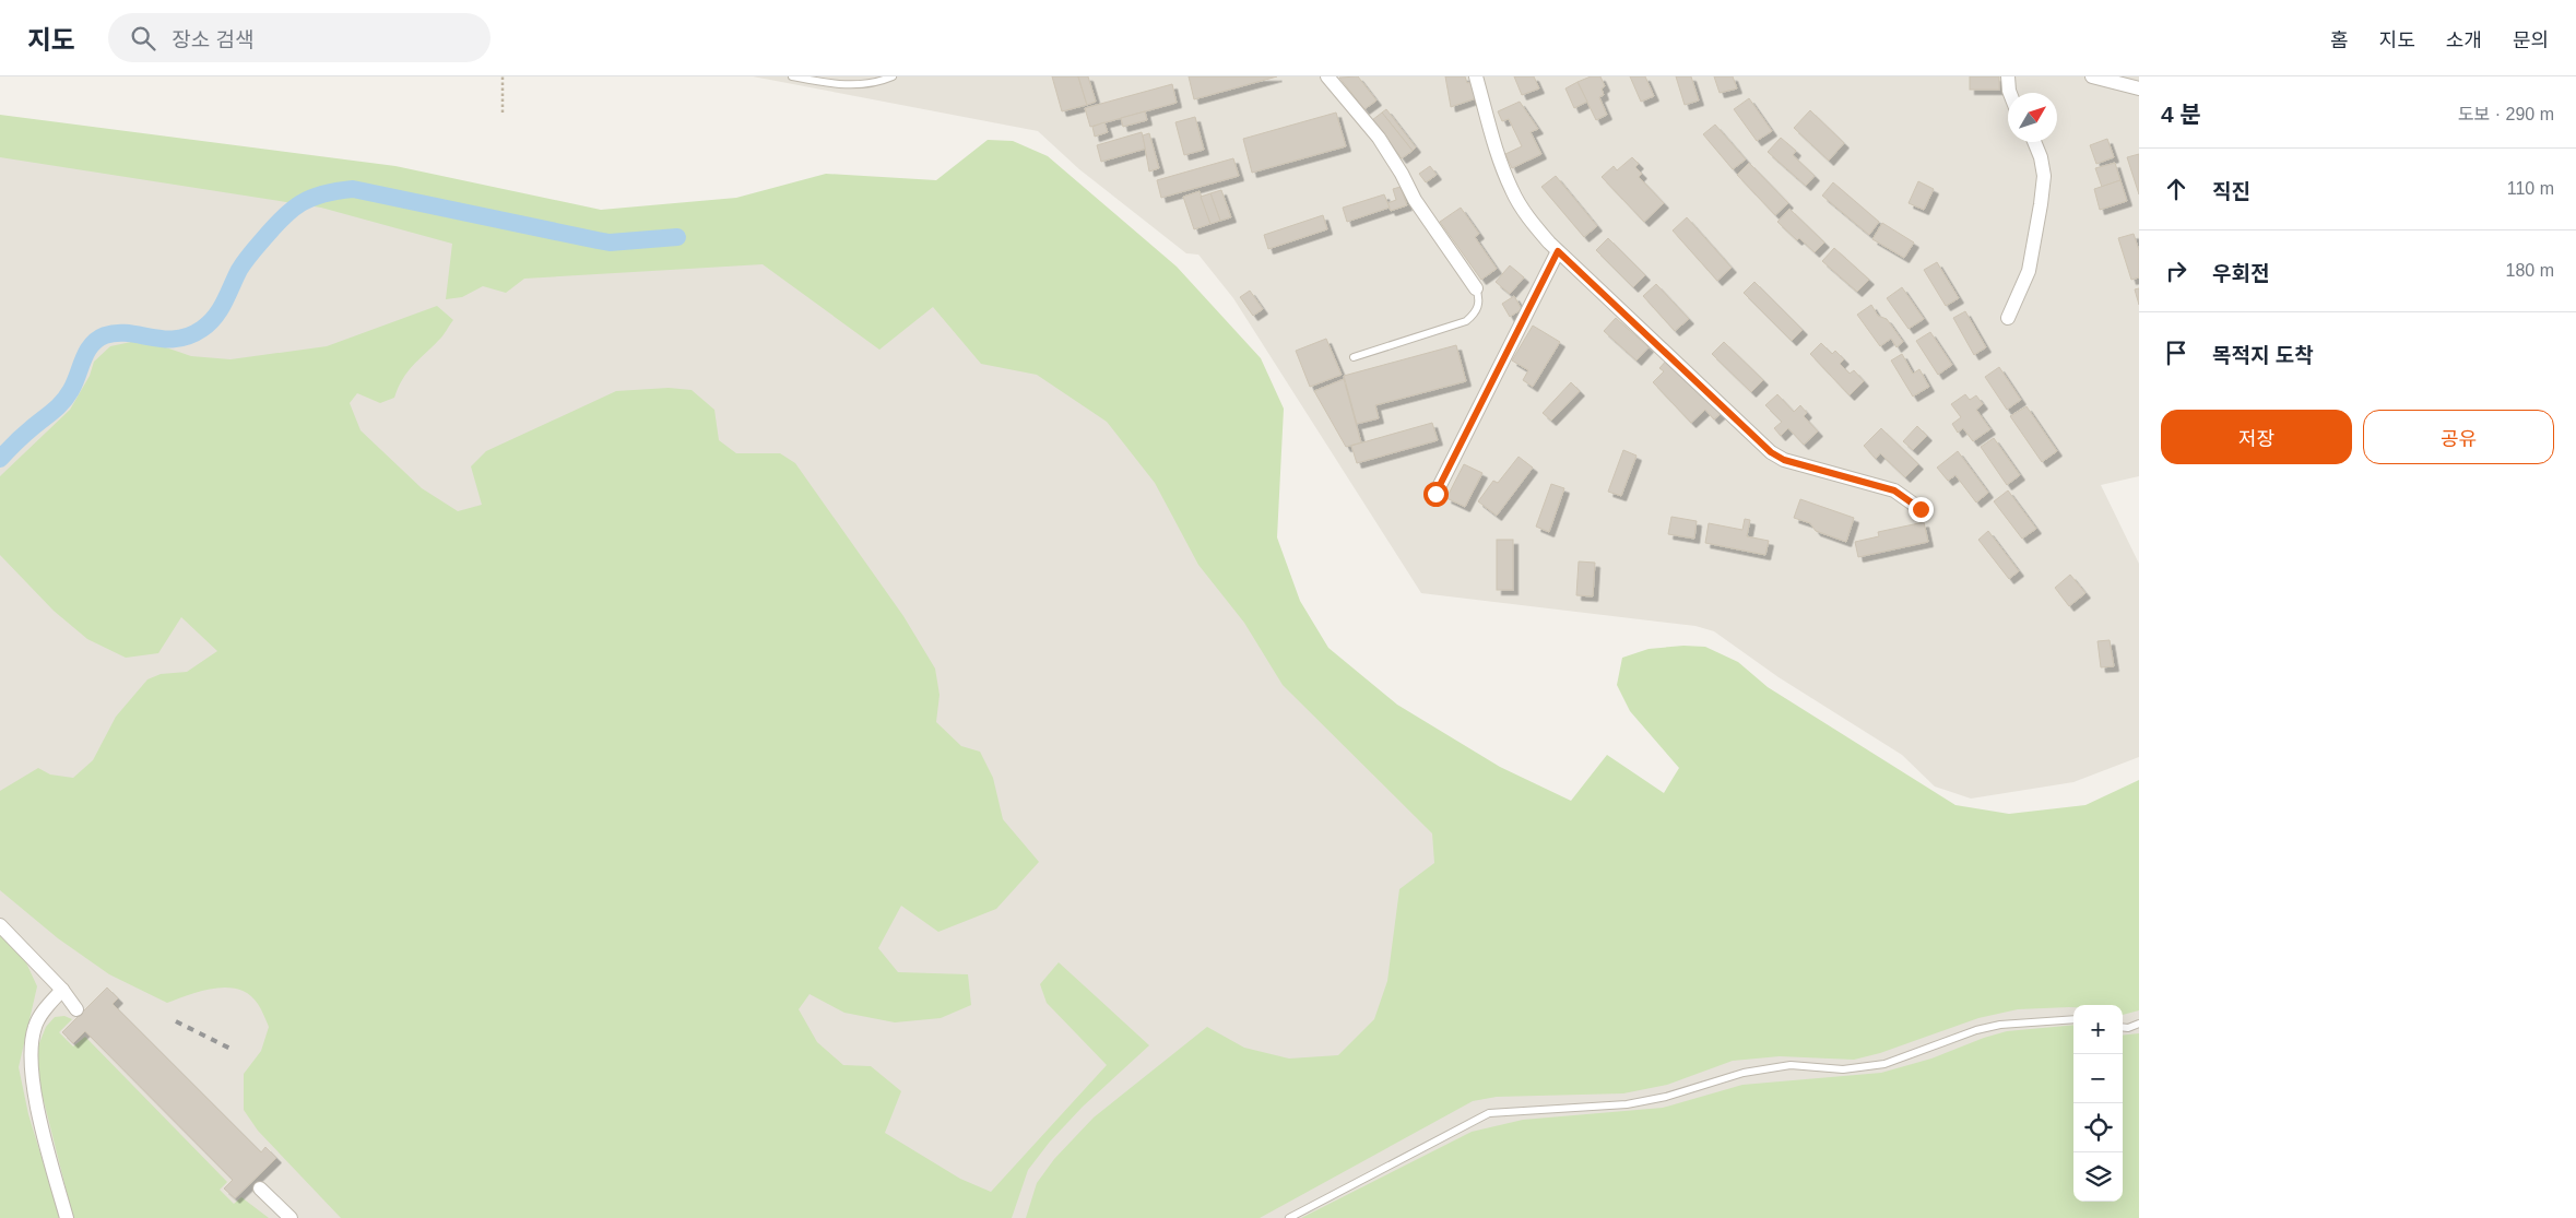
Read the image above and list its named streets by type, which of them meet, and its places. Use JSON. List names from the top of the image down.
{
  "north": "top right",
  "page": {
    "header": "지도",
    "search": "장소 검색",
    "nav": [
      "홈",
      "지도",
      "소개",
      "문의"
    ],
    "heading": ["4 분", "도보 · 290 m"],
    "list": [
      ["직진", "110 m"],
      ["우회전", "180 m"],
      "목적지 도착"
    ],
    "buttons": ["저장", "공유"],
    "map_buttons": ["+", "−"]
  }
}
